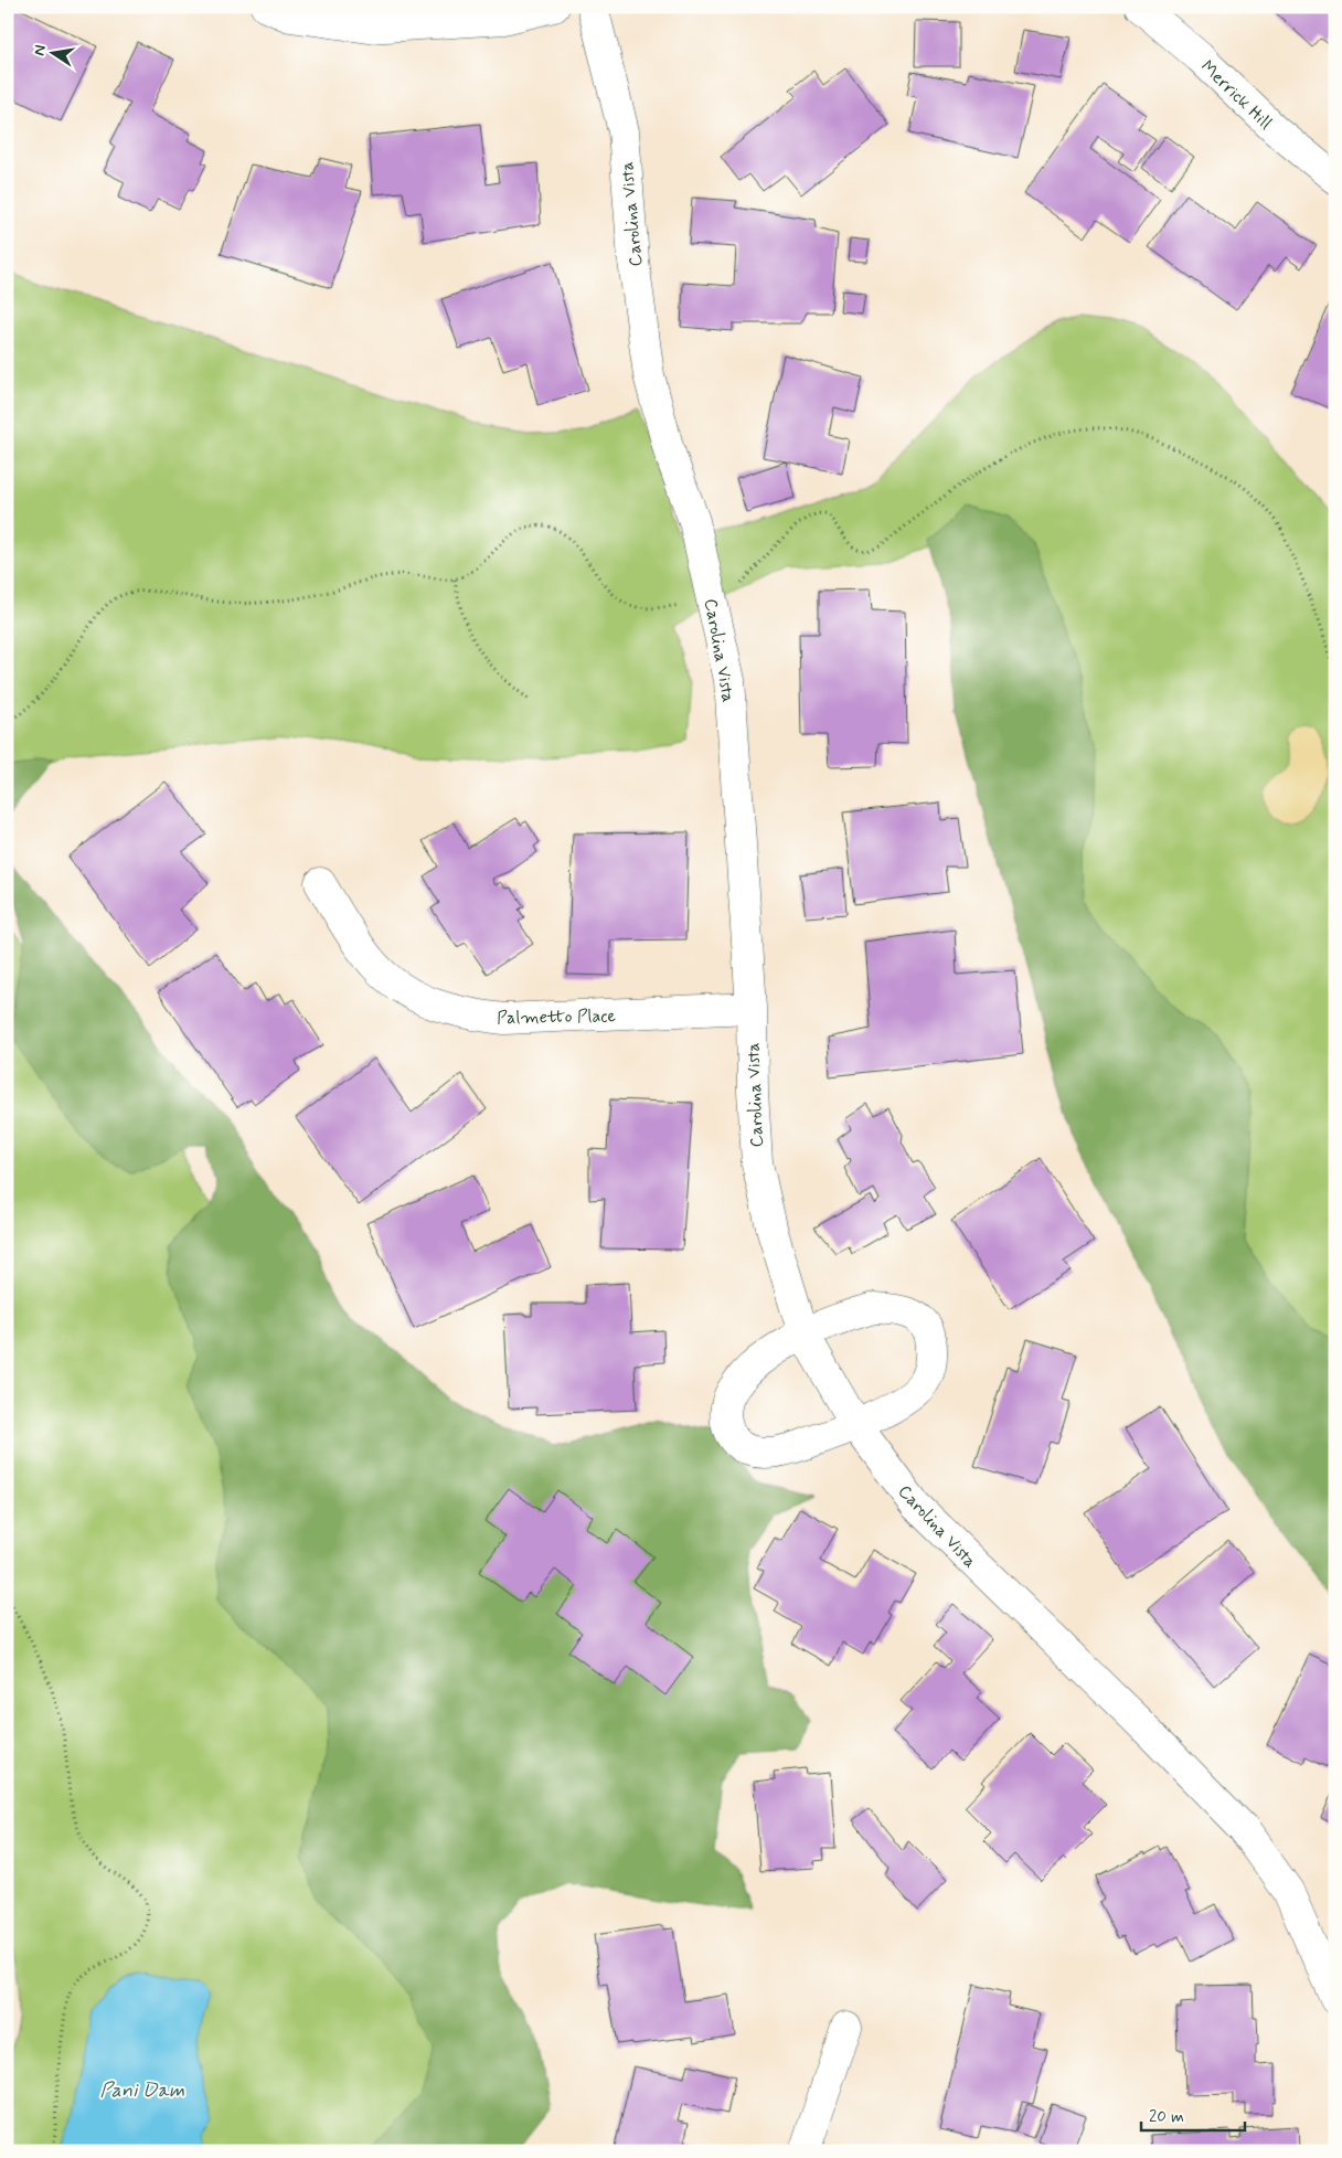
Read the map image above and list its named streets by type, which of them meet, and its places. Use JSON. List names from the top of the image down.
{
  "streets": {
    "street": ["Merrick Hill", "Carolina Vista", "Palmetto Place"]
  },
  "crossings": [
    ["Carolina Vista", "Palmetto Place"]
  ],
  "water": ["Pani Dam"],
  "scale_bar": "20 m",
  "north": "left"
}
